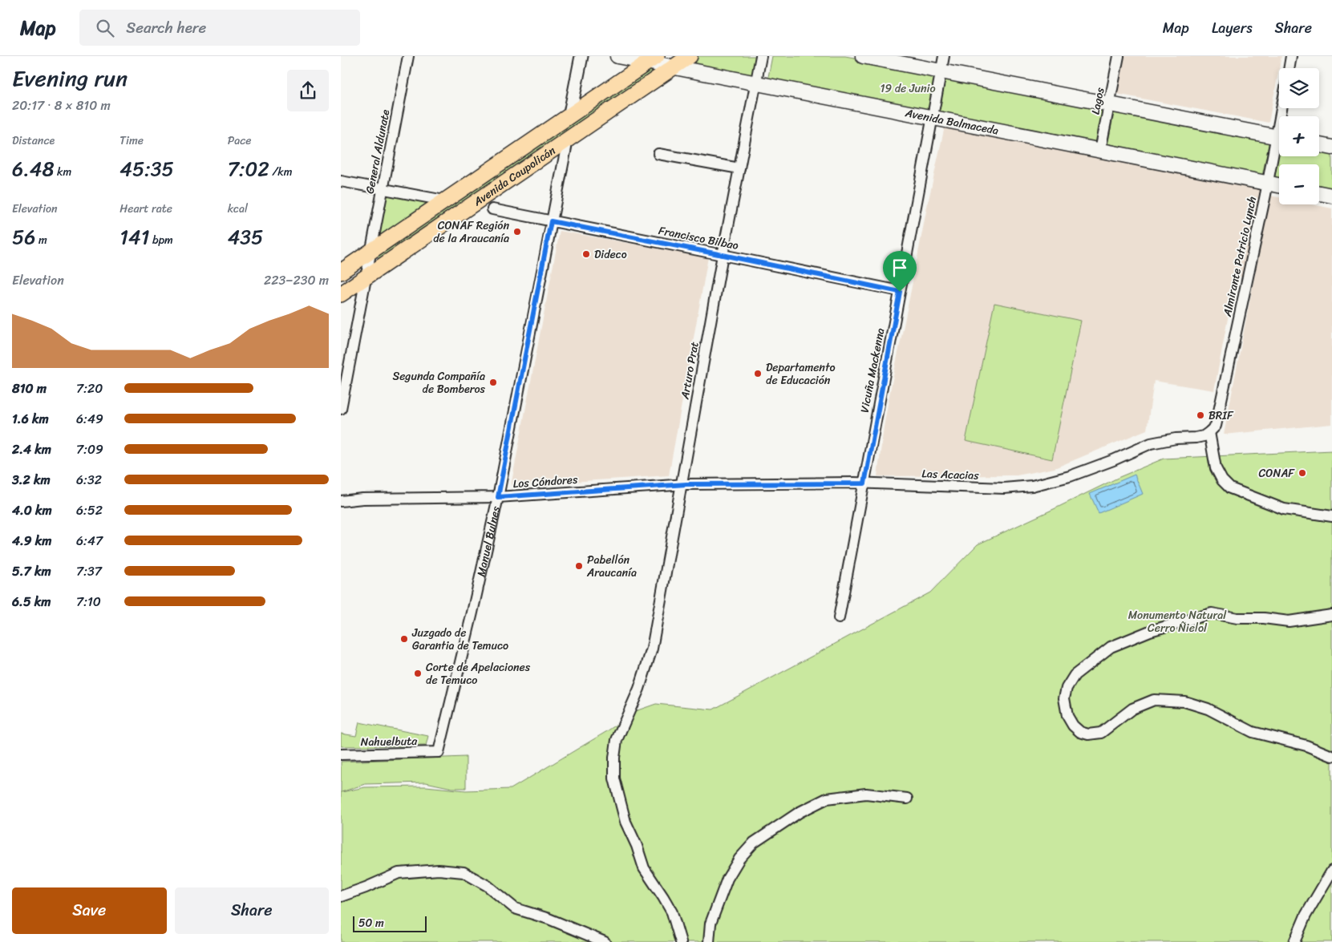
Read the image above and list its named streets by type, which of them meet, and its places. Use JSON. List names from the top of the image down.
{
  "streets": {
    "main road": ["Avenida Balmaceda", "Avenida Caupolicán"],
    "street": [
      "Lagos",
      "General Aldunate",
      "Francisco Bilbao",
      "Almirante Patricio Lynch",
      "Arturo Prat",
      "Vicuña Mackenna",
      "Las Acacias",
      "Los Cóndores",
      "Manuel Bulnes",
      "Nahuelbuta"
    ]
  },
  "crossings": [
    ["Lagos", "Avenida Balmaceda"],
    ["Avenida Balmaceda", "Avenida Caupolicán"],
    ["Avenida Balmaceda", "Almirante Patricio Lynch"],
    ["Avenida Balmaceda", "Arturo Prat"],
    ["Avenida Balmaceda", "Vicuña Mackenna"],
    ["General Aldunate", "Avenida Caupolicán"],
    ["Avenida Caupolicán", "Manuel Bulnes"],
    ["Francisco Bilbao", "Arturo Prat"],
    ["Francisco Bilbao", "Vicuña Mackenna"],
    ["Francisco Bilbao", "Manuel Bulnes"],
    ["Almirante Patricio Lynch", "Las Acacias"],
    ["Arturo Prat", "Las Acacias"],
    ["Arturo Prat", "Los Cóndores"],
    ["Vicuña Mackenna", "Las Acacias"],
    ["Las Acacias", "Los Cóndores"],
    ["Los Cóndores", "Manuel Bulnes"],
    ["Manuel Bulnes", "Nahuelbuta"]
  ],
  "parks": ["19 de Junio", "Monumento Natural Cerro Ñielol"],
  "places": [
    "CONAF Región de la Araucanía",
    "Dideco",
    "Departamento de Educación",
    "Segunda Compañía de Bomberos",
    "BRIF",
    "CONAF",
    "Pabellón Araucanía",
    "Juzgado de Garantia de Temuco",
    "Corte de Apelaciones de Temuco"
  ],
  "scale_bar": "50 m",
  "page": {
    "header": "Map",
    "search": "Search here",
    "nav": ["Map", "Layers", "Share"],
    "heading": ["Evening run", "20:17 · 8 × 810 m"],
    "map_buttons": ["+", "−"],
    "stats": [
      ["Distance", "6.48 km"],
      ["Time", "45:35"],
      ["Pace", "7:02 /km"],
      ["Elevation", "56 m"],
      ["Heart rate", "141 bpm"],
      ["kcal", "435"]
    ],
    "chart": ["Elevation", "223–230 m"],
    "list": [
      {
        "name": "810 m",
        "note": "7:20"
      },
      {
        "name": "1.6 km",
        "note": "6:49"
      },
      {
        "name": "2.4 km",
        "note": "7:09"
      },
      {
        "name": "3.2 km",
        "note": "6:32"
      },
      {
        "name": "4.0 km",
        "note": "6:52"
      },
      {
        "name": "4.9 km",
        "note": "6:47"
      },
      {
        "name": "5.7 km",
        "note": "7:37"
      },
      {
        "name": "6.5 km",
        "note": "7:10"
      }
    ],
    "buttons": ["Save", "Share"],
    "scale": "50 m"
  }
}
